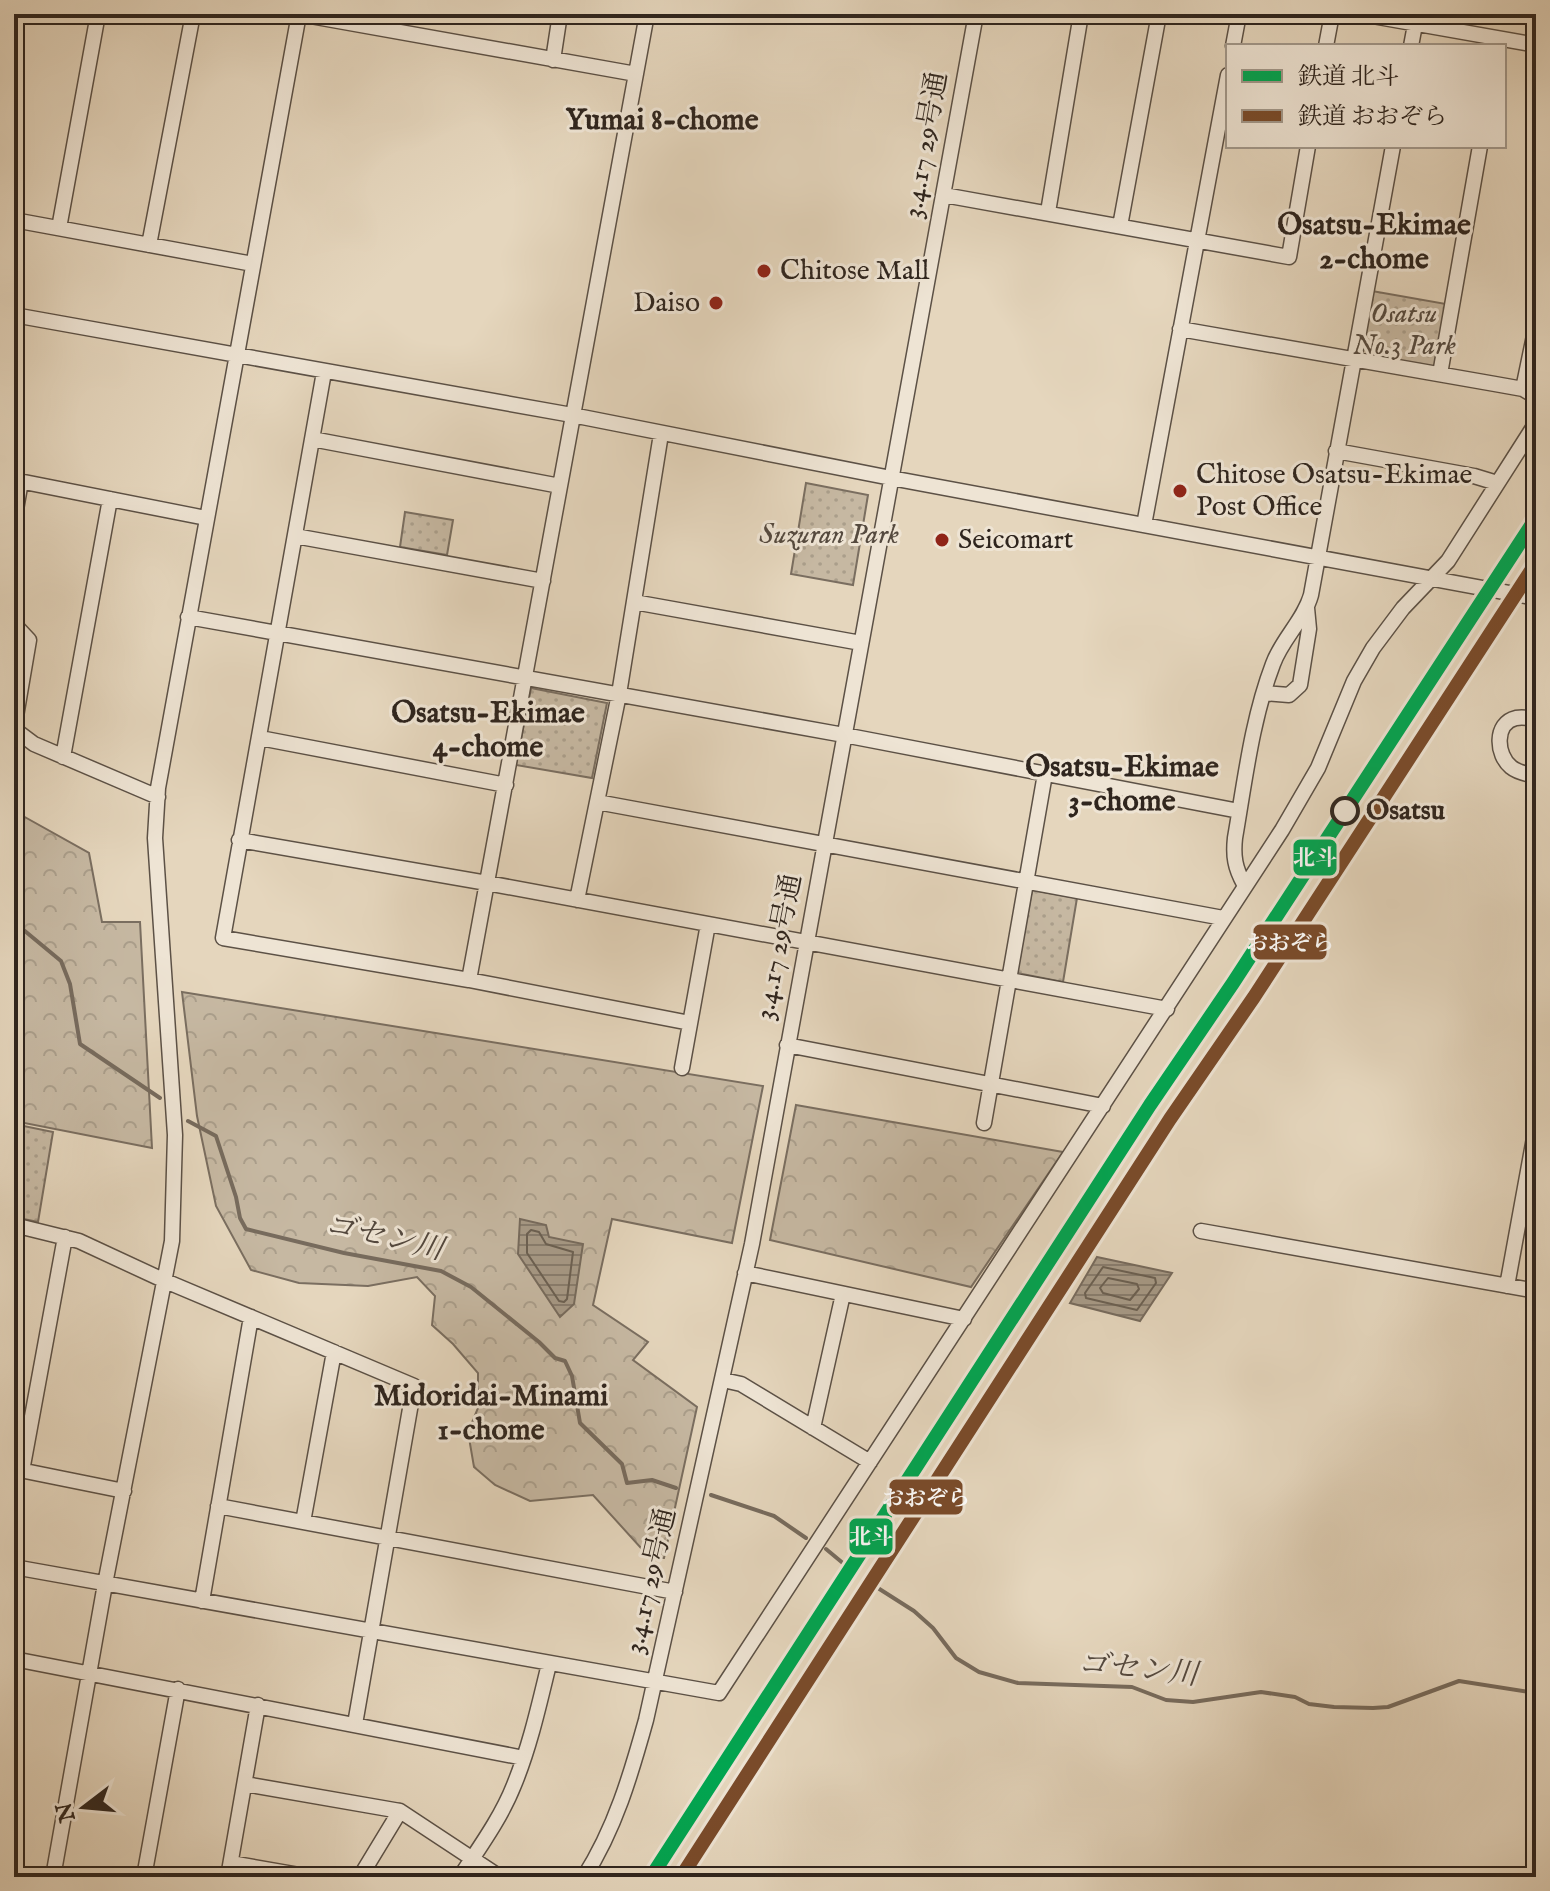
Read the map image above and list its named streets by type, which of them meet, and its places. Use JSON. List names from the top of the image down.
{
  "streets": {
    "street": ["3.4.17 29号通"]
  },
  "districts": [
    "Yumai 8-chome",
    "Osatsu-Ekimae 2-chome",
    "Osatsu-Ekimae 4-chome",
    "Osatsu-Ekimae 3-chome",
    "Midoridai-Minami 1-chome"
  ],
  "water": ["ゴセン川"],
  "parks": ["Osatsu No.3 Park", "Suzuran Park"],
  "places": [
    "Chitose Mall",
    "Daiso",
    "Chitose Osatsu-Ekimae Post Office",
    "Seicomart",
    "Osatsu"
  ],
  "lines": ["rail line 北斗", "rail line おおぞら"],
  "legend": ["鉄道 北斗", "鉄道 おおぞら"],
  "north": "left"
}
